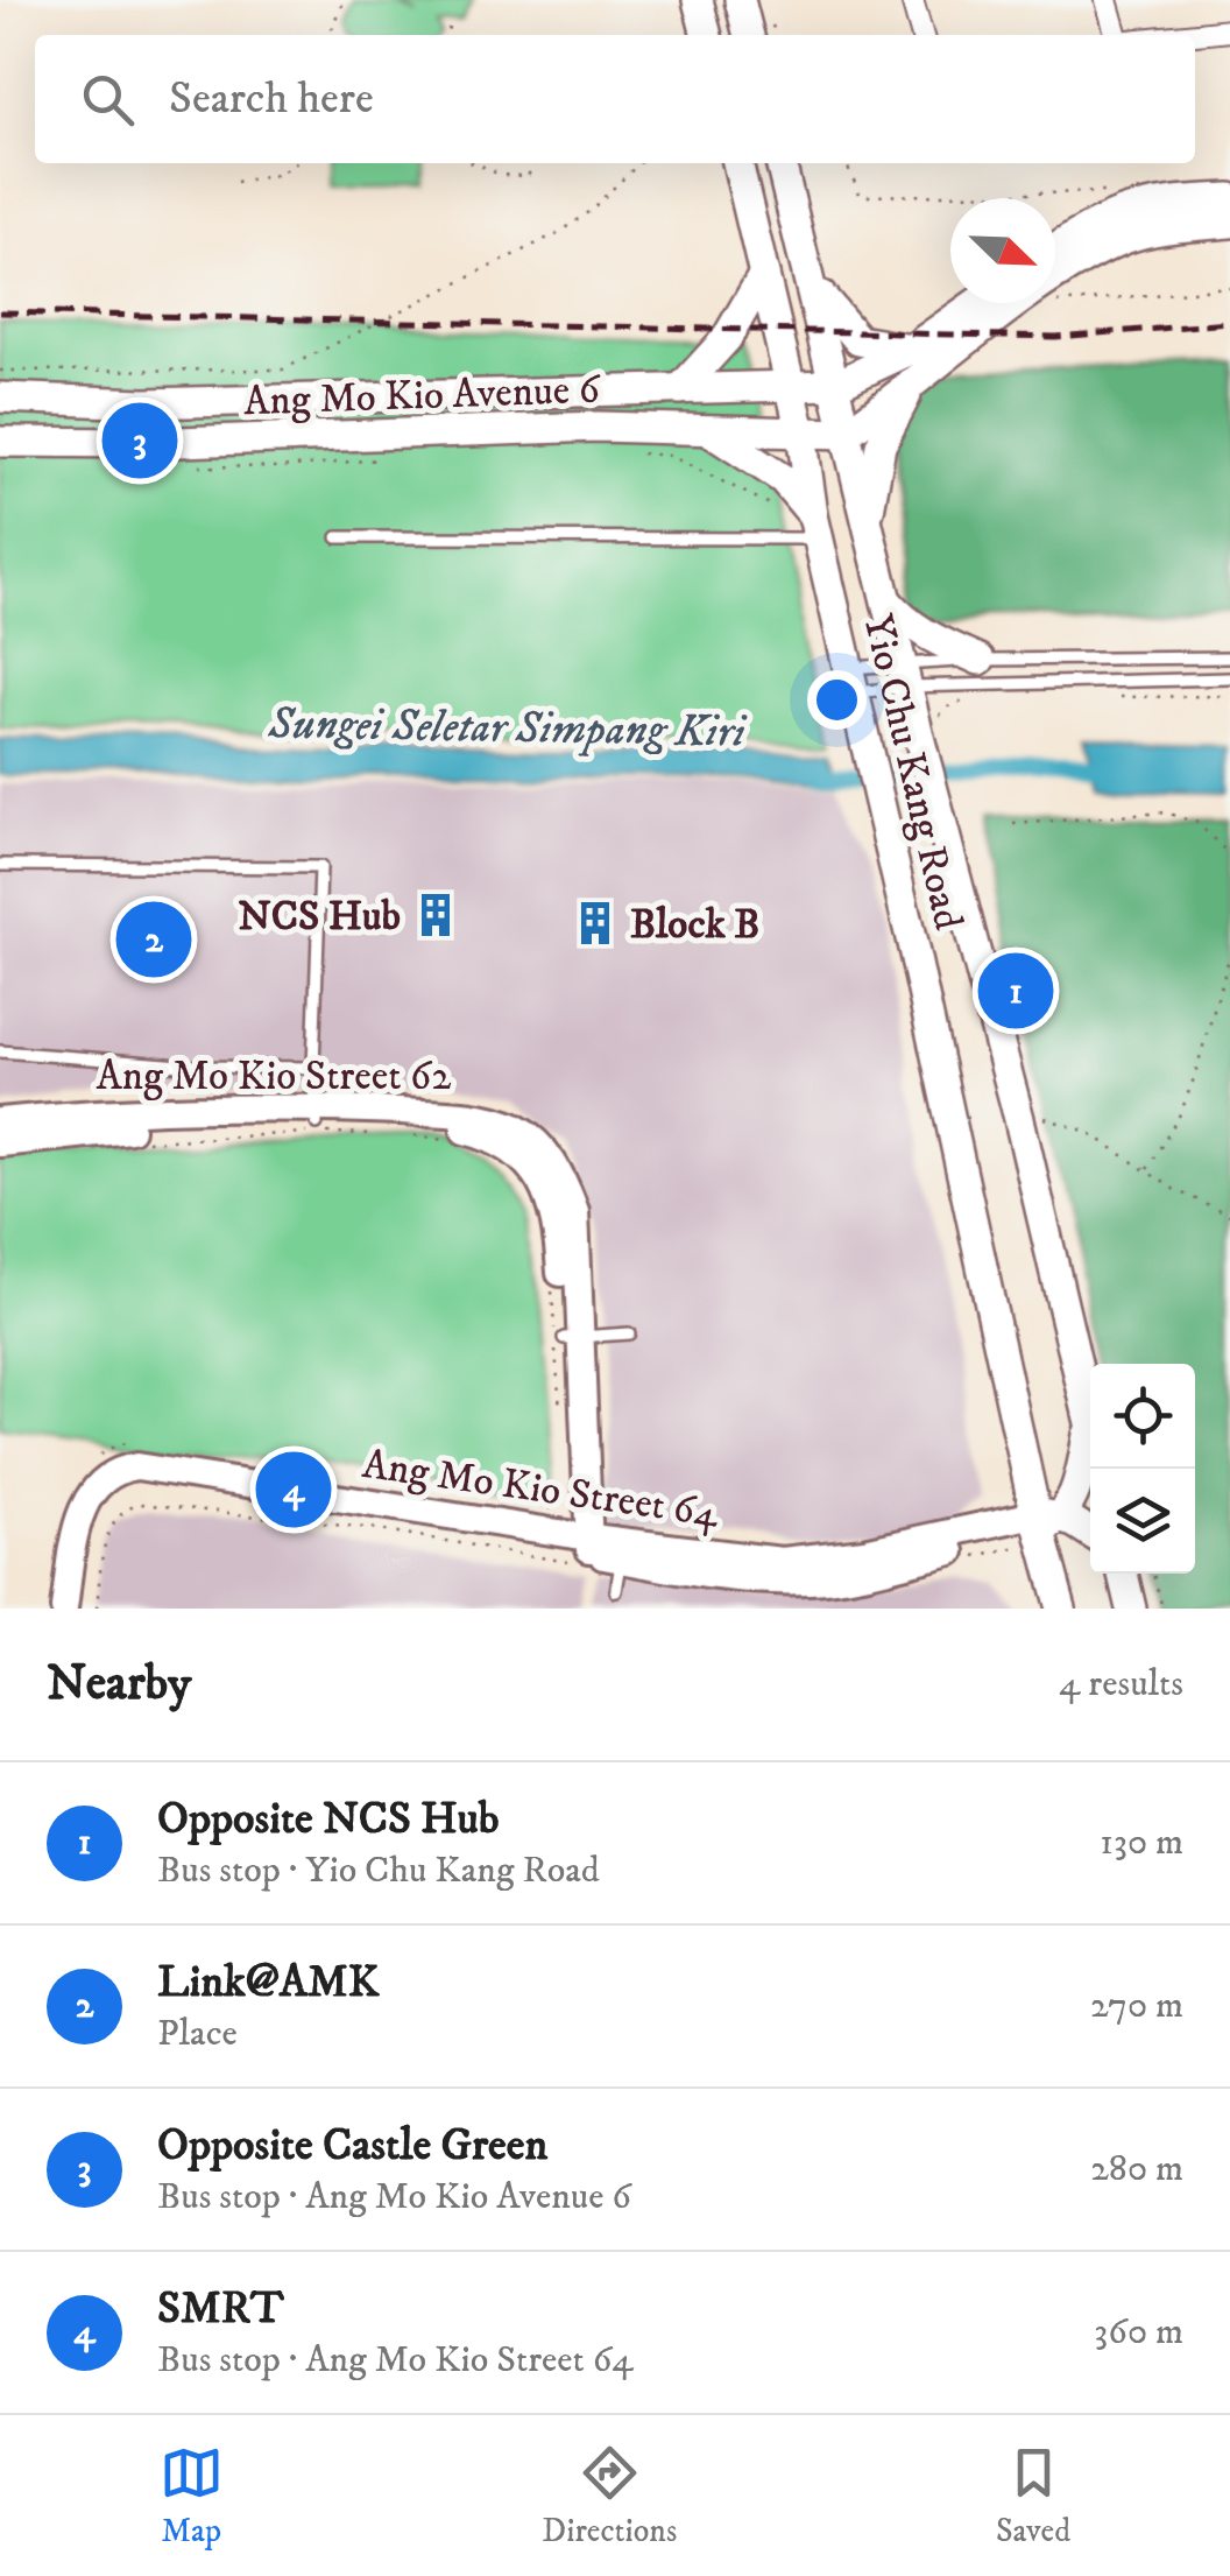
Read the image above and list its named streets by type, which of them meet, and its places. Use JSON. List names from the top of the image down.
{
  "streets": {
    "main road": ["Ang Mo Kio Avenue 6", "Yio Chu Kang Road"],
    "street": ["Ang Mo Kio Street 62", "Ang Mo Kio Street 64"]
  },
  "crossings": [
    ["Ang Mo Kio Avenue 6", "Yio Chu Kang Road"],
    ["Yio Chu Kang Road", "Ang Mo Kio Street 64"],
    ["Ang Mo Kio Street 62", "Ang Mo Kio Street 64"]
  ],
  "water": ["Sungei Seletar Simpang Kiri"],
  "places": {
    "building": ["NCS Hub", "Block B"]
  },
  "north": "bottom right",
  "page": {
    "search": "Search here",
    "pins": [
      "3",
      "2",
      "1",
      "4"
    ],
    "heading": ["Nearby", "4 results"],
    "list": [
      {
        "mark": "1",
        "name": "Opposite NCS Hub",
        "note": "Bus stop · Yio Chu Kang Road",
        "value": "130 m"
      },
      {
        "mark": "2",
        "name": "Link@AMK",
        "note": "Place",
        "value": "270 m"
      },
      {
        "mark": "3",
        "name": "Opposite Castle Green",
        "note": "Bus stop · Ang Mo Kio Avenue 6",
        "value": "280 m"
      },
      {
        "mark": "4",
        "name": "SMRT",
        "note": "Bus stop · Ang Mo Kio Street 64",
        "value": "360 m"
      }
    ],
    "nav": ["Map", "Directions", "Saved"]
  }
}
